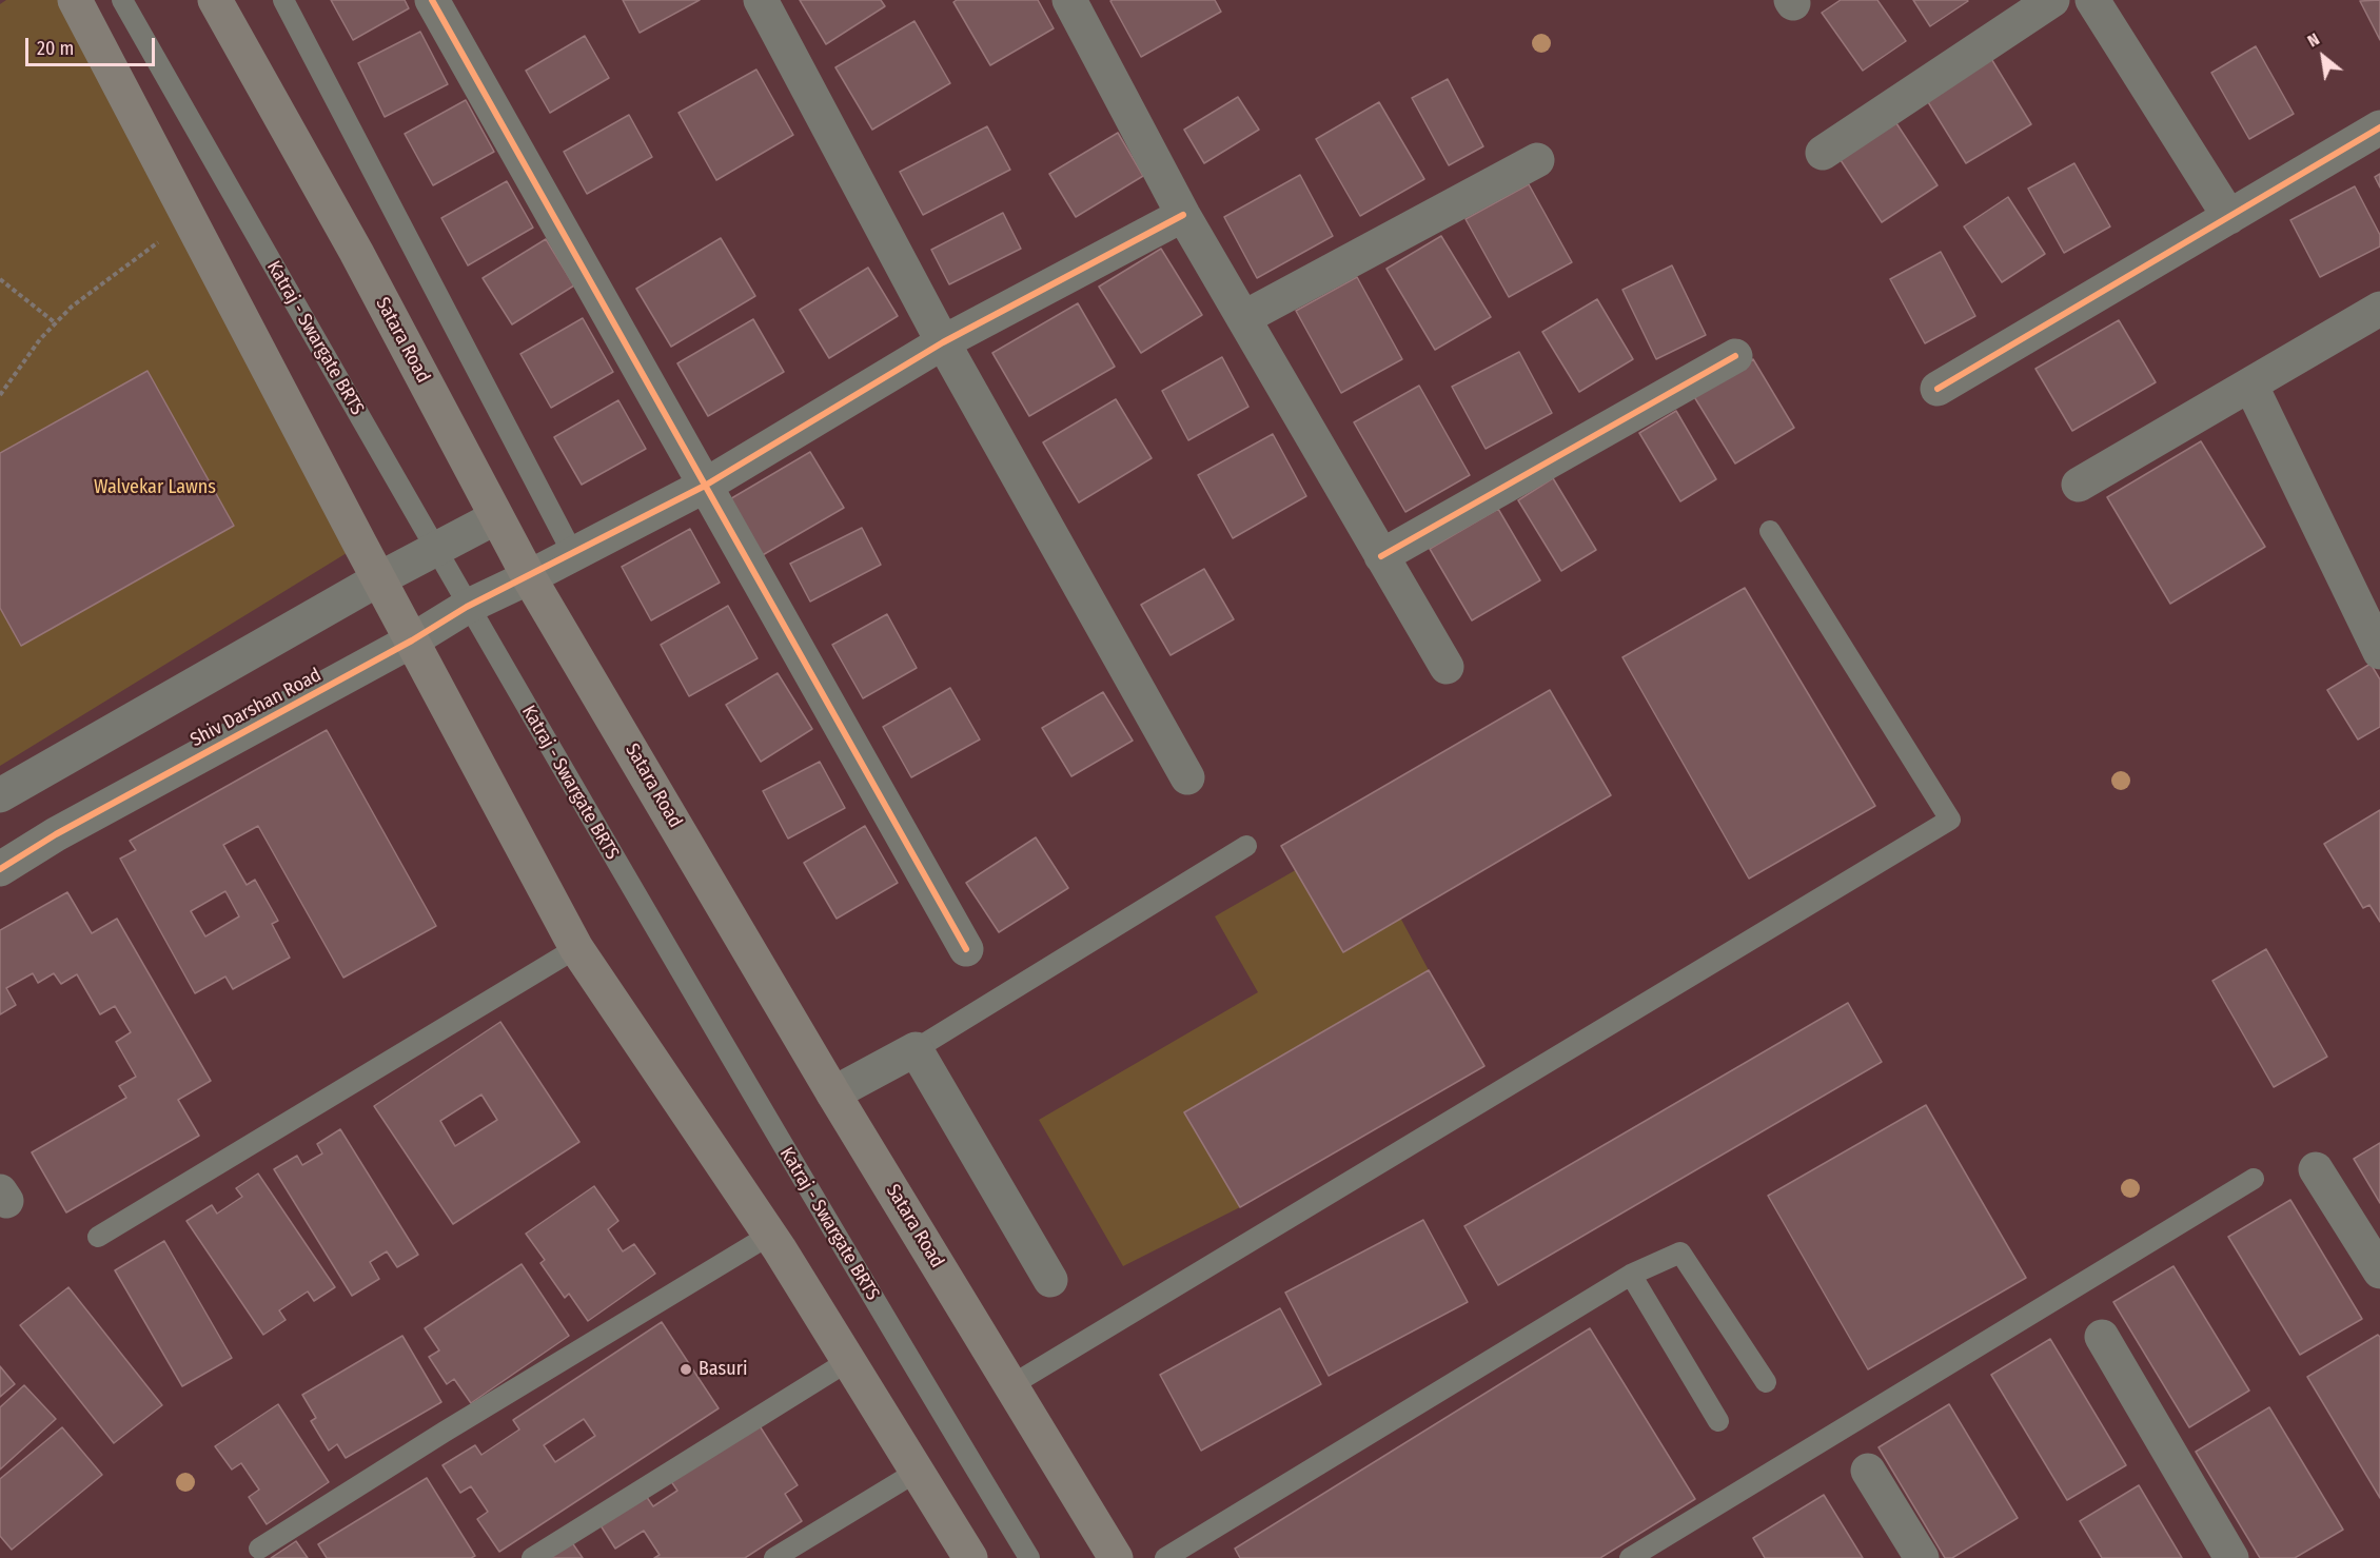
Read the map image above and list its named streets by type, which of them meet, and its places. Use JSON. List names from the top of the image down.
{
  "streets": {
    "highway": ["Satara Road"],
    "street": ["Shiv Darshan Road"],
    "lane": ["Katraj - Swargate BRTS"]
  },
  "crossings": [
    ["Katraj - Swargate BRTS", "Shiv Darshan Road"],
    ["Satara Road", "Shiv Darshan Road"]
  ],
  "parks": ["Walvekar Lawns"],
  "places": ["Basuri"],
  "scale_bar": "20 m",
  "north": "top left"
}
